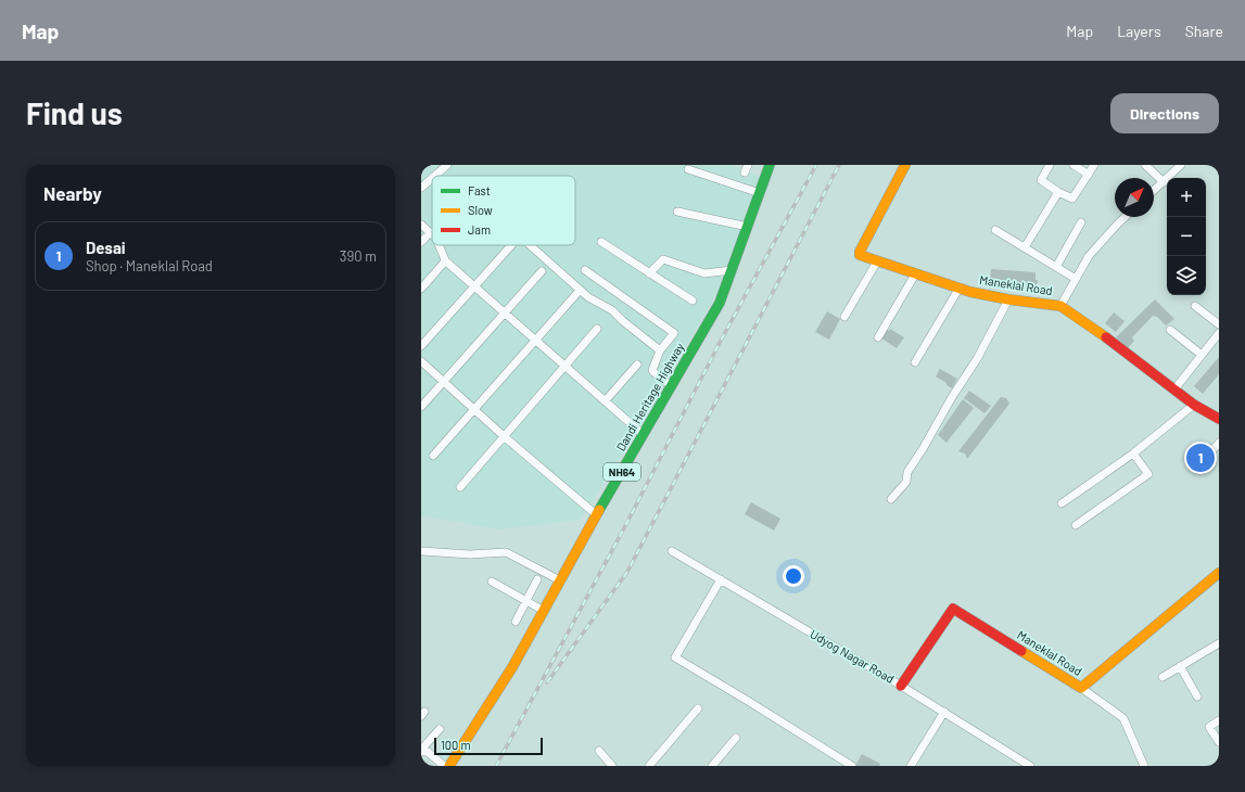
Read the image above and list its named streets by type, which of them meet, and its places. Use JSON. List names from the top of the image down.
{
  "streets": {
    "main road": ["Maneklal Road", "Dandi Heritage Highway", "NH64"],
    "street": ["Udyog Nagar Road"]
  },
  "crossings": [
    ["Maneklal Road", "Udyog Nagar Road"]
  ],
  "legend": ["Fast", "Slow", "Jam"],
  "scale_bar": "100 m",
  "north": "top right",
  "page": {
    "header": "Map",
    "nav": ["Map", "Layers", "Share"],
    "buttons": "Directions",
    "title": "Find us",
    "heading": "Nearby",
    "map_buttons": ["+", "−"],
    "list": [
      {
        "mark": "1",
        "name": "Desai",
        "note": "Shop · Maneklal Road",
        "value": "390 m"
      }
    ],
    "pins": "1",
    "scale": "100 m"
  }
}
